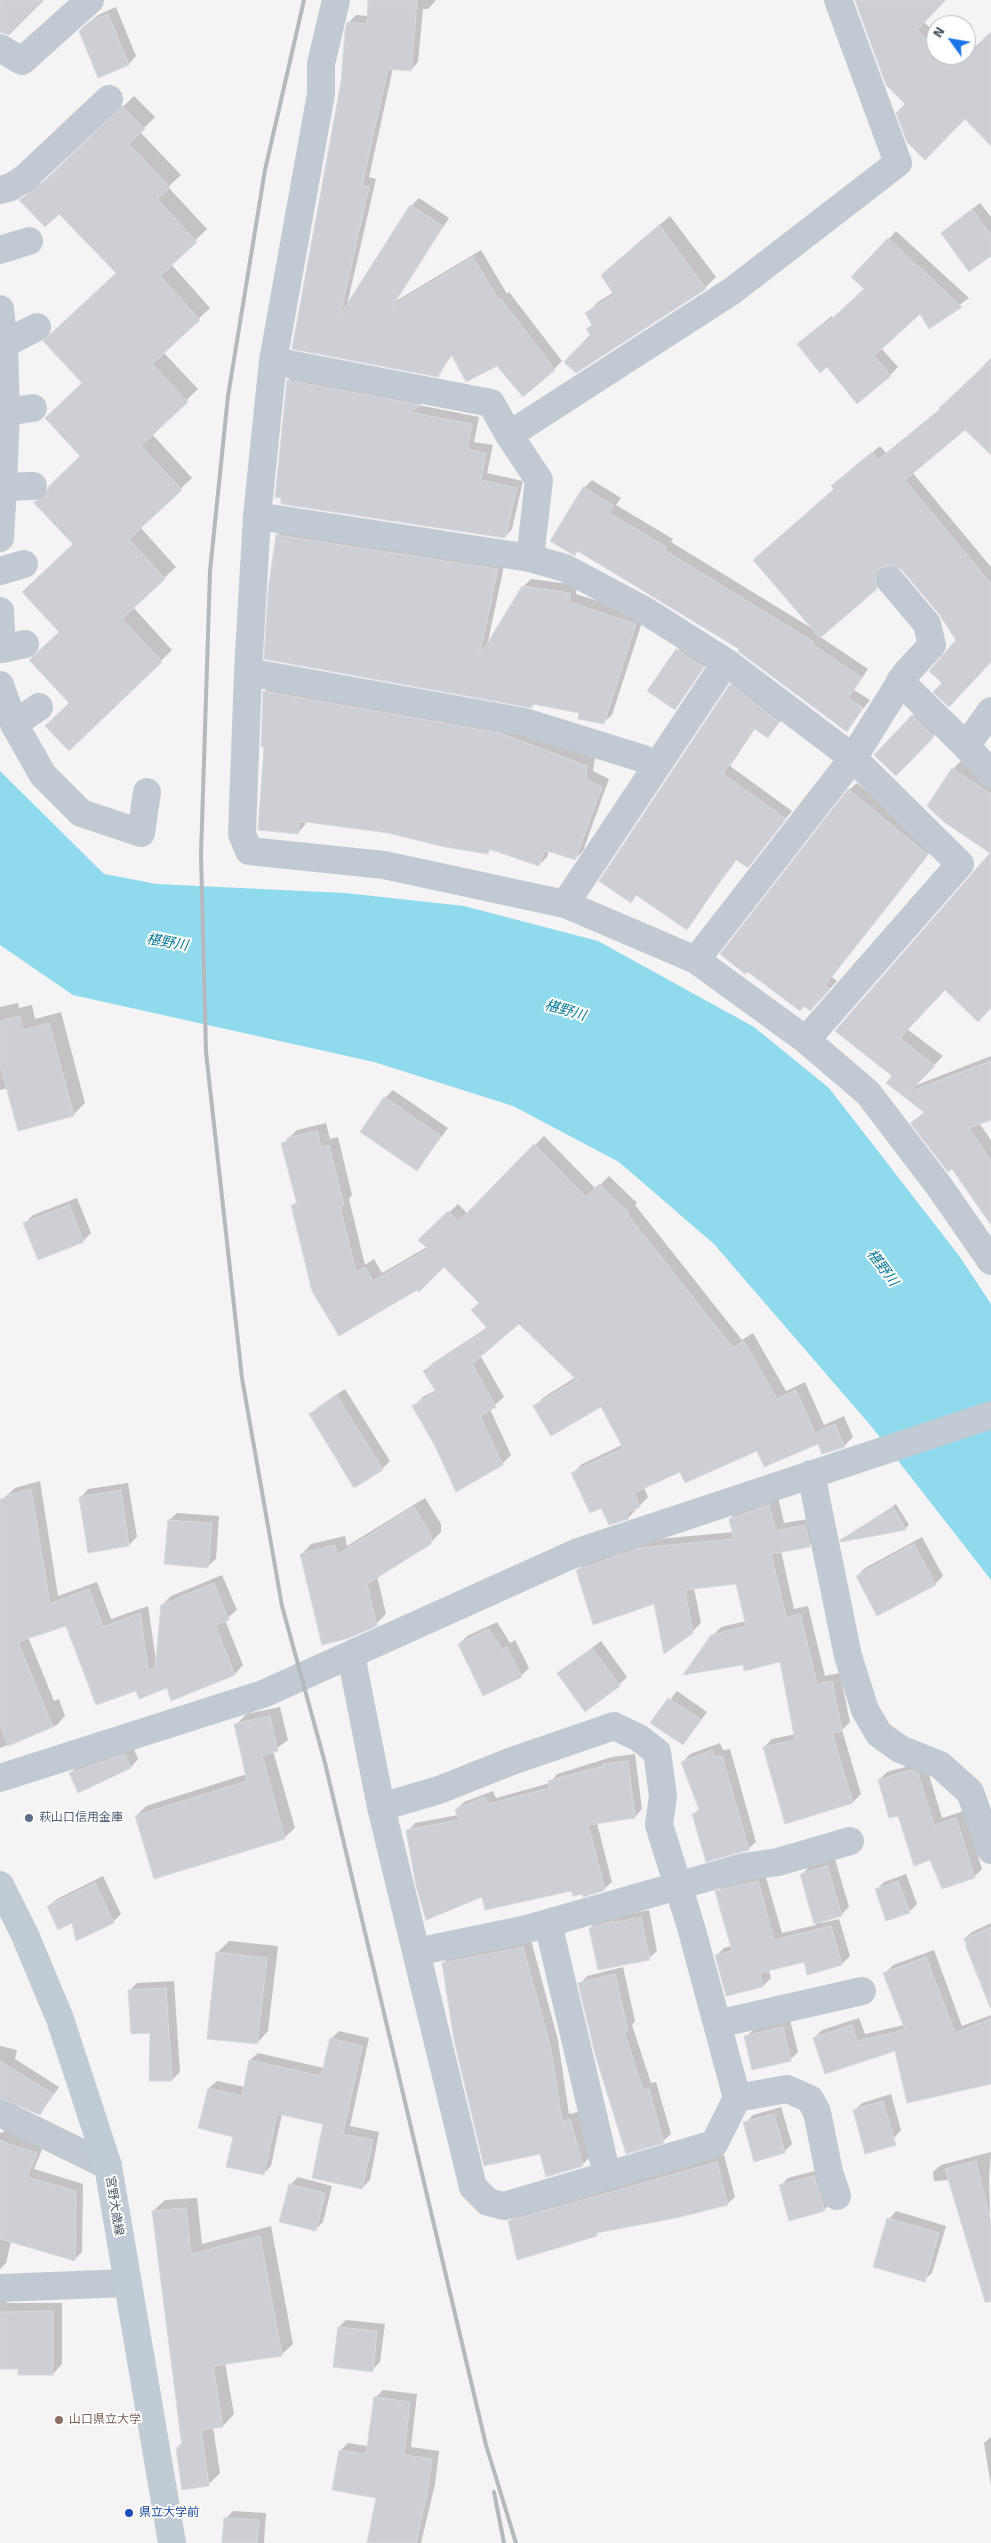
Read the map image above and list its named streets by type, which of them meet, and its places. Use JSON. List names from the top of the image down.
{
  "streets": {
    "main road": ["宮野大歳線"]
  },
  "water": ["椹野川"],
  "places": ["萩山口信用金庫", "山口県立大学", "県立大学前"],
  "north": "top left"
}
